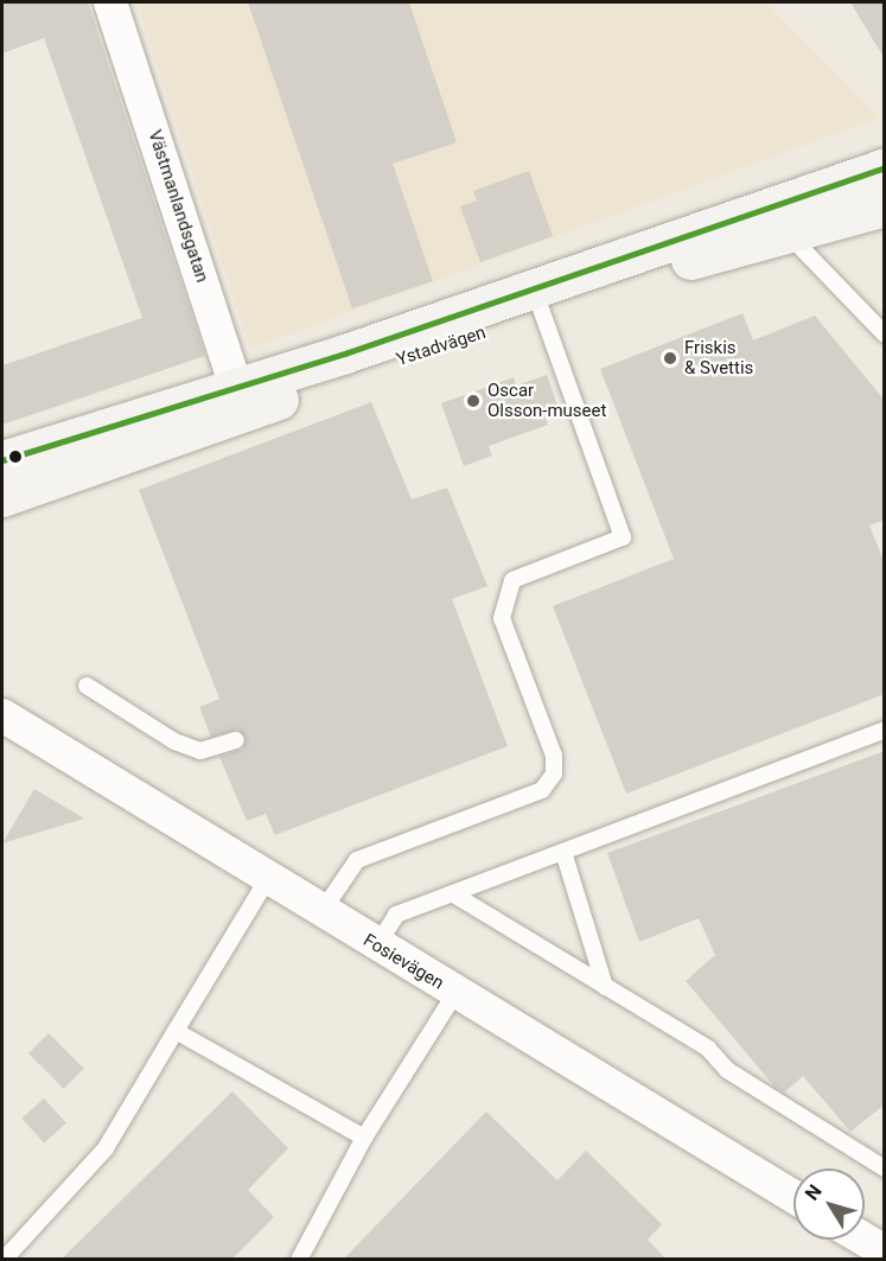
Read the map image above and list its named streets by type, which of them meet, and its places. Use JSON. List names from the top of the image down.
{
  "streets": {
    "main road": ["Ystadvägen"],
    "street": ["Västmanlandsgatan", "Fosievägen"]
  },
  "crossings": [
    ["Västmanlandsgatan", "Ystadvägen"]
  ],
  "places": ["Friskis & Svettis", "Oscar Olsson-museet"],
  "north": "top left"
}
